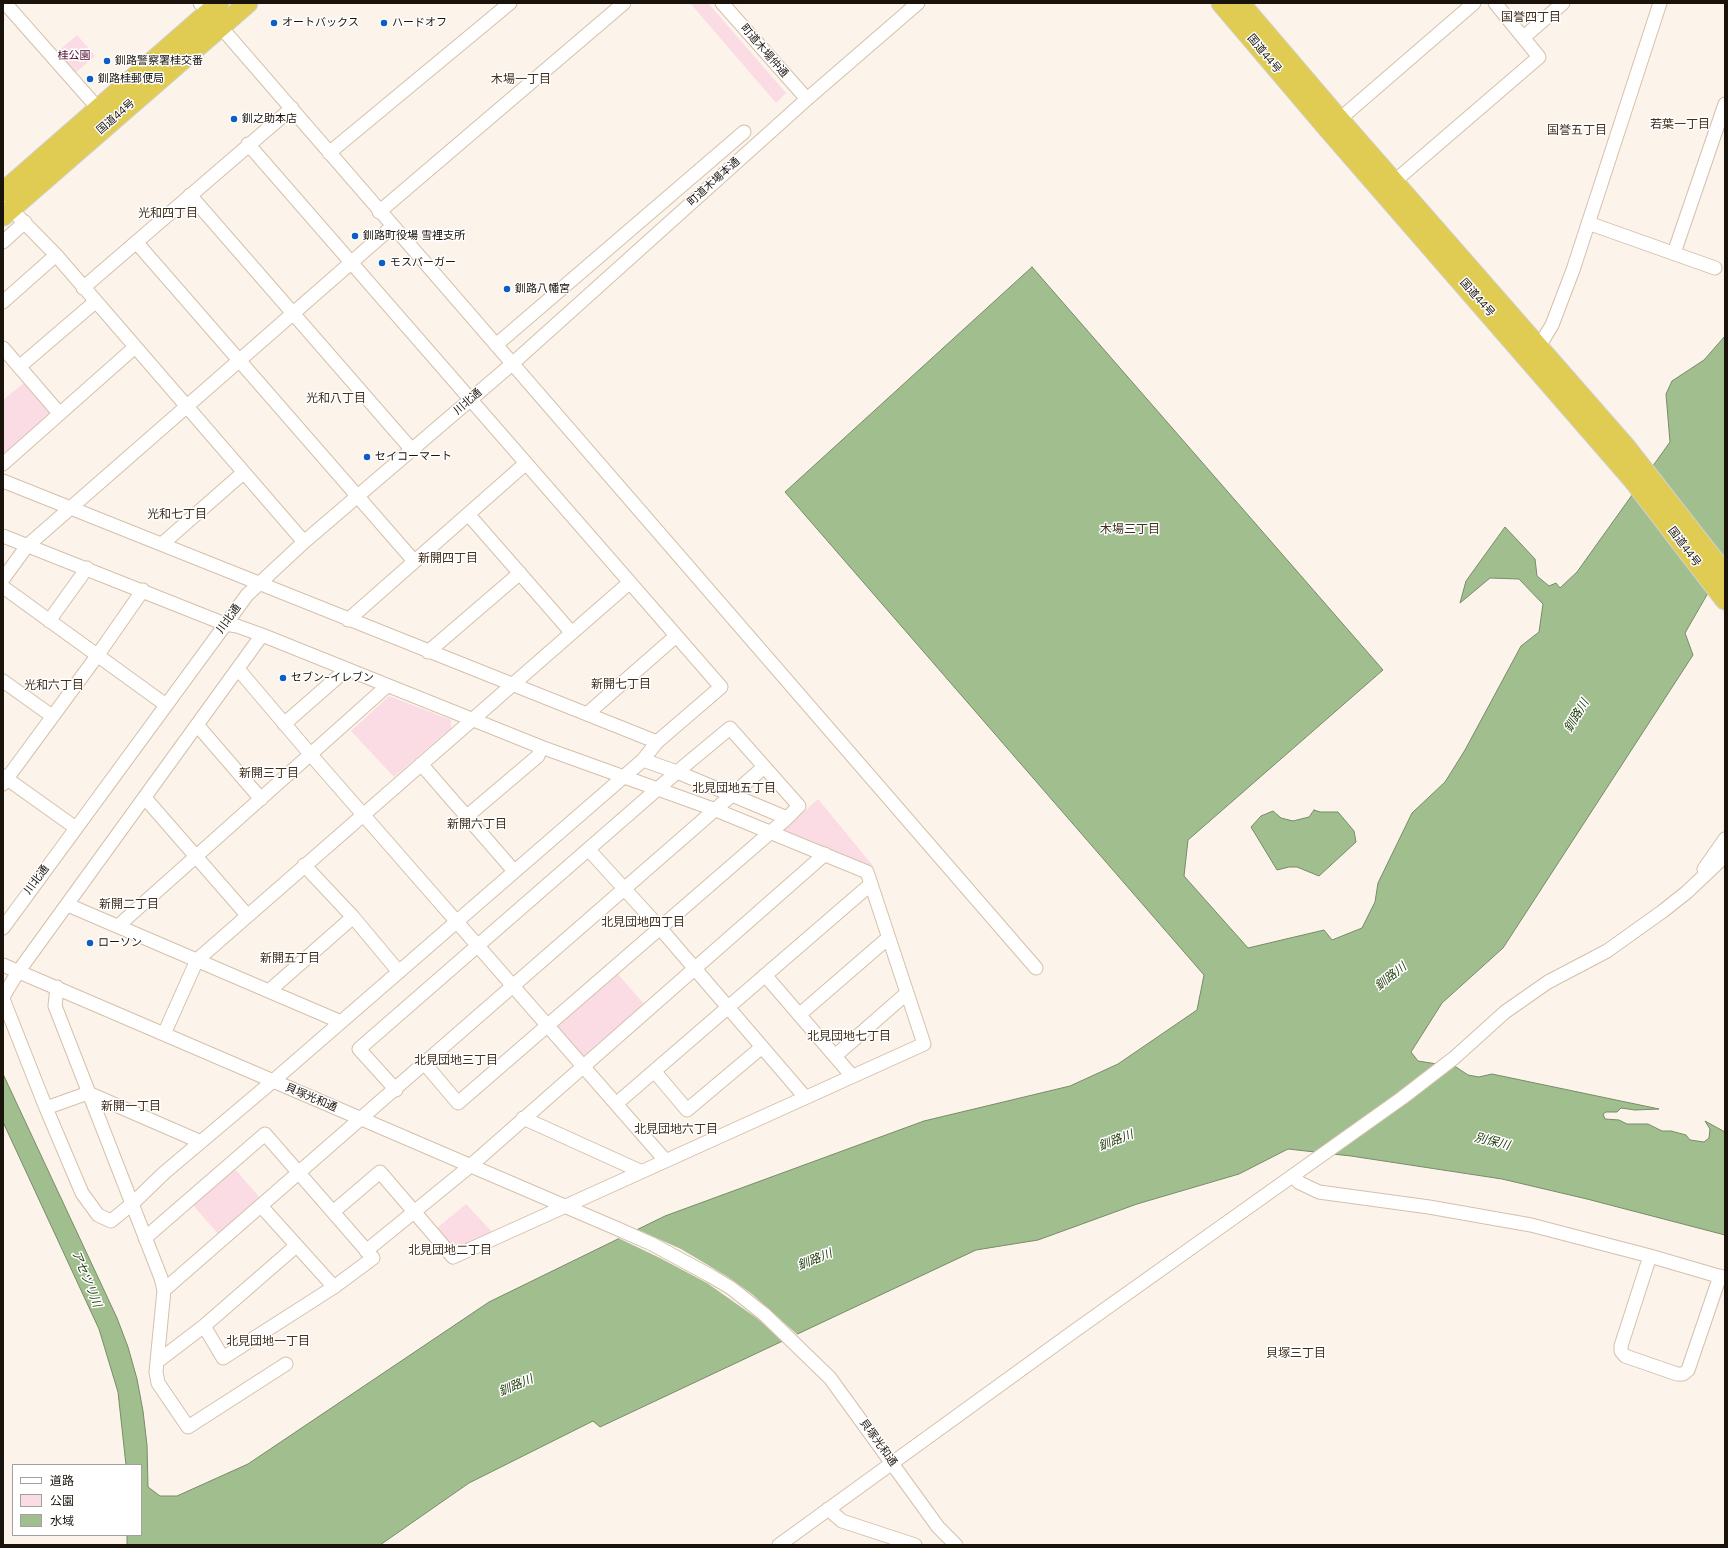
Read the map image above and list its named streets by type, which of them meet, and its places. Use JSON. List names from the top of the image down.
{
  "streets": {
    "highway": ["国道44号"],
    "street": [
      "町道木場仲通",
      "町道木場本通",
      "川北通",
      "貝塚光和通"
    ]
  },
  "crossings": [
    ["町道木場仲通", "町道木場本通"],
    ["町道木場本通", "川北通"]
  ],
  "districts": [
    "国誉四丁目",
    "木場一丁目",
    "若葉一丁目",
    "国誉五丁目",
    "光和四丁目",
    "光和八丁目",
    "光和七丁目",
    "木場三丁目",
    "新開四丁目",
    "新開七丁目",
    "光和六丁目",
    "新開三丁目",
    "北見団地五丁目",
    "新開六丁目",
    "新開二丁目",
    "北見団地四丁目",
    "新開五丁目",
    "北見団地七丁目",
    "北見団地三丁目",
    "新開一丁目",
    "北見団地六丁目",
    "北見団地二丁目",
    "北見団地一丁目",
    "貝塚三丁目"
  ],
  "water": ["釧路川", "別保川", "アセツリ川"],
  "parks": ["桂公園"],
  "places": [
    "オートバックス",
    "ハードオフ",
    "釧路警察署桂交番",
    "釧路桂郵便局",
    "釧之助本店",
    "釧路町役場 雪裡支所",
    "モスバーガー",
    "釧路八幡宮",
    "セイコーマート",
    "セブン-イレブン",
    "ローソン"
  ],
  "legend": ["道路", "公園", "水域"]
}
